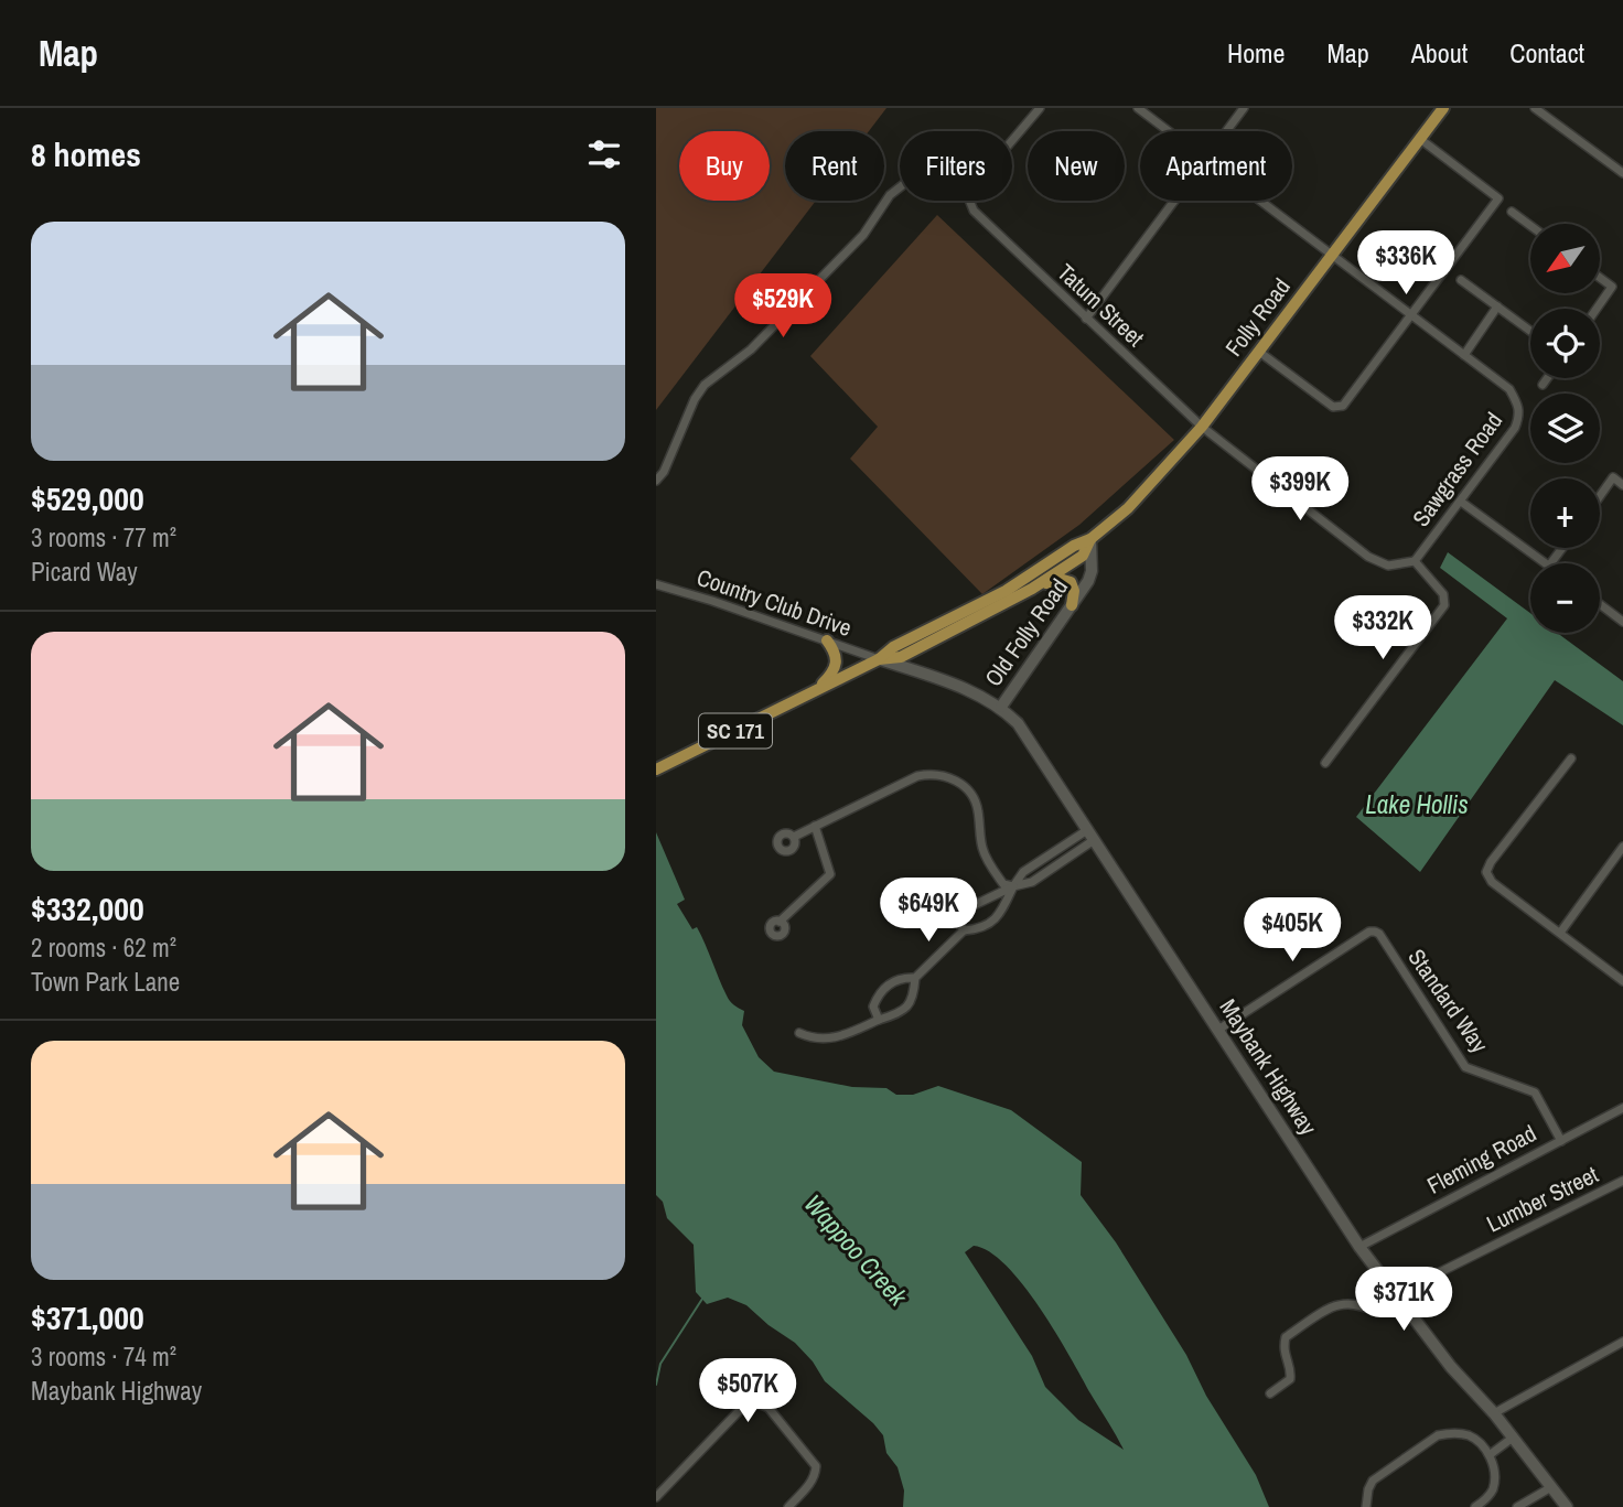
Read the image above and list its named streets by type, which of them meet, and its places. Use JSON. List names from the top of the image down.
{
  "streets": {
    "main road": [
      "Folly Road",
      "Old Folly Road",
      "SC 171",
      "Maybank Highway"
    ],
    "street": [
      "Tatum Street",
      "Sawgrass Road",
      "Country Club Drive",
      "Standard Way",
      "Fleming Road",
      "Lumber Street"
    ]
  },
  "crossings": [
    ["Tatum Street", "Folly Road"],
    ["Tatum Street", "Sawgrass Road"],
    ["Folly Road", "Sawgrass Road"],
    ["Folly Road", "Country Club Drive"],
    ["Folly Road", "Old Folly Road"],
    ["Folly Road", "Maybank Highway"],
    ["Country Club Drive", "Maybank Highway"],
    ["Old Folly Road", "Maybank Highway"],
    ["Standard Way", "Maybank Highway"],
    ["Standard Way", "Fleming Road"],
    ["Maybank Highway", "Fleming Road"],
    ["Maybank Highway", "Lumber Street"]
  ],
  "water": ["Lake Hollis", "Wappoo Creek"],
  "north": "bottom left",
  "page": {
    "header": "Map",
    "nav": [
      "Home",
      "Map",
      "About",
      "Contact"
    ],
    "heading": "8 homes",
    "chip": [
      "Buy",
      "Rent",
      "Filters",
      "New",
      "Apartment"
    ],
    "list": [
      {
        "name": "$529,000",
        "note": "3 rooms · 77 m² · Picard Way"
      },
      {
        "name": "$332,000",
        "note": "2 rooms · 62 m² · Town Park Lane"
      },
      {
        "name": "$371,000",
        "note": "3 rooms · 74 m² · Maybank Highway"
      }
    ],
    "map_buttons": ["+", "−"],
    "price": [
      "$336K",
      "$529K",
      "$399K",
      "$332K",
      "$649K",
      "$405K",
      "$371K",
      "$507K"
    ]
  }
}
